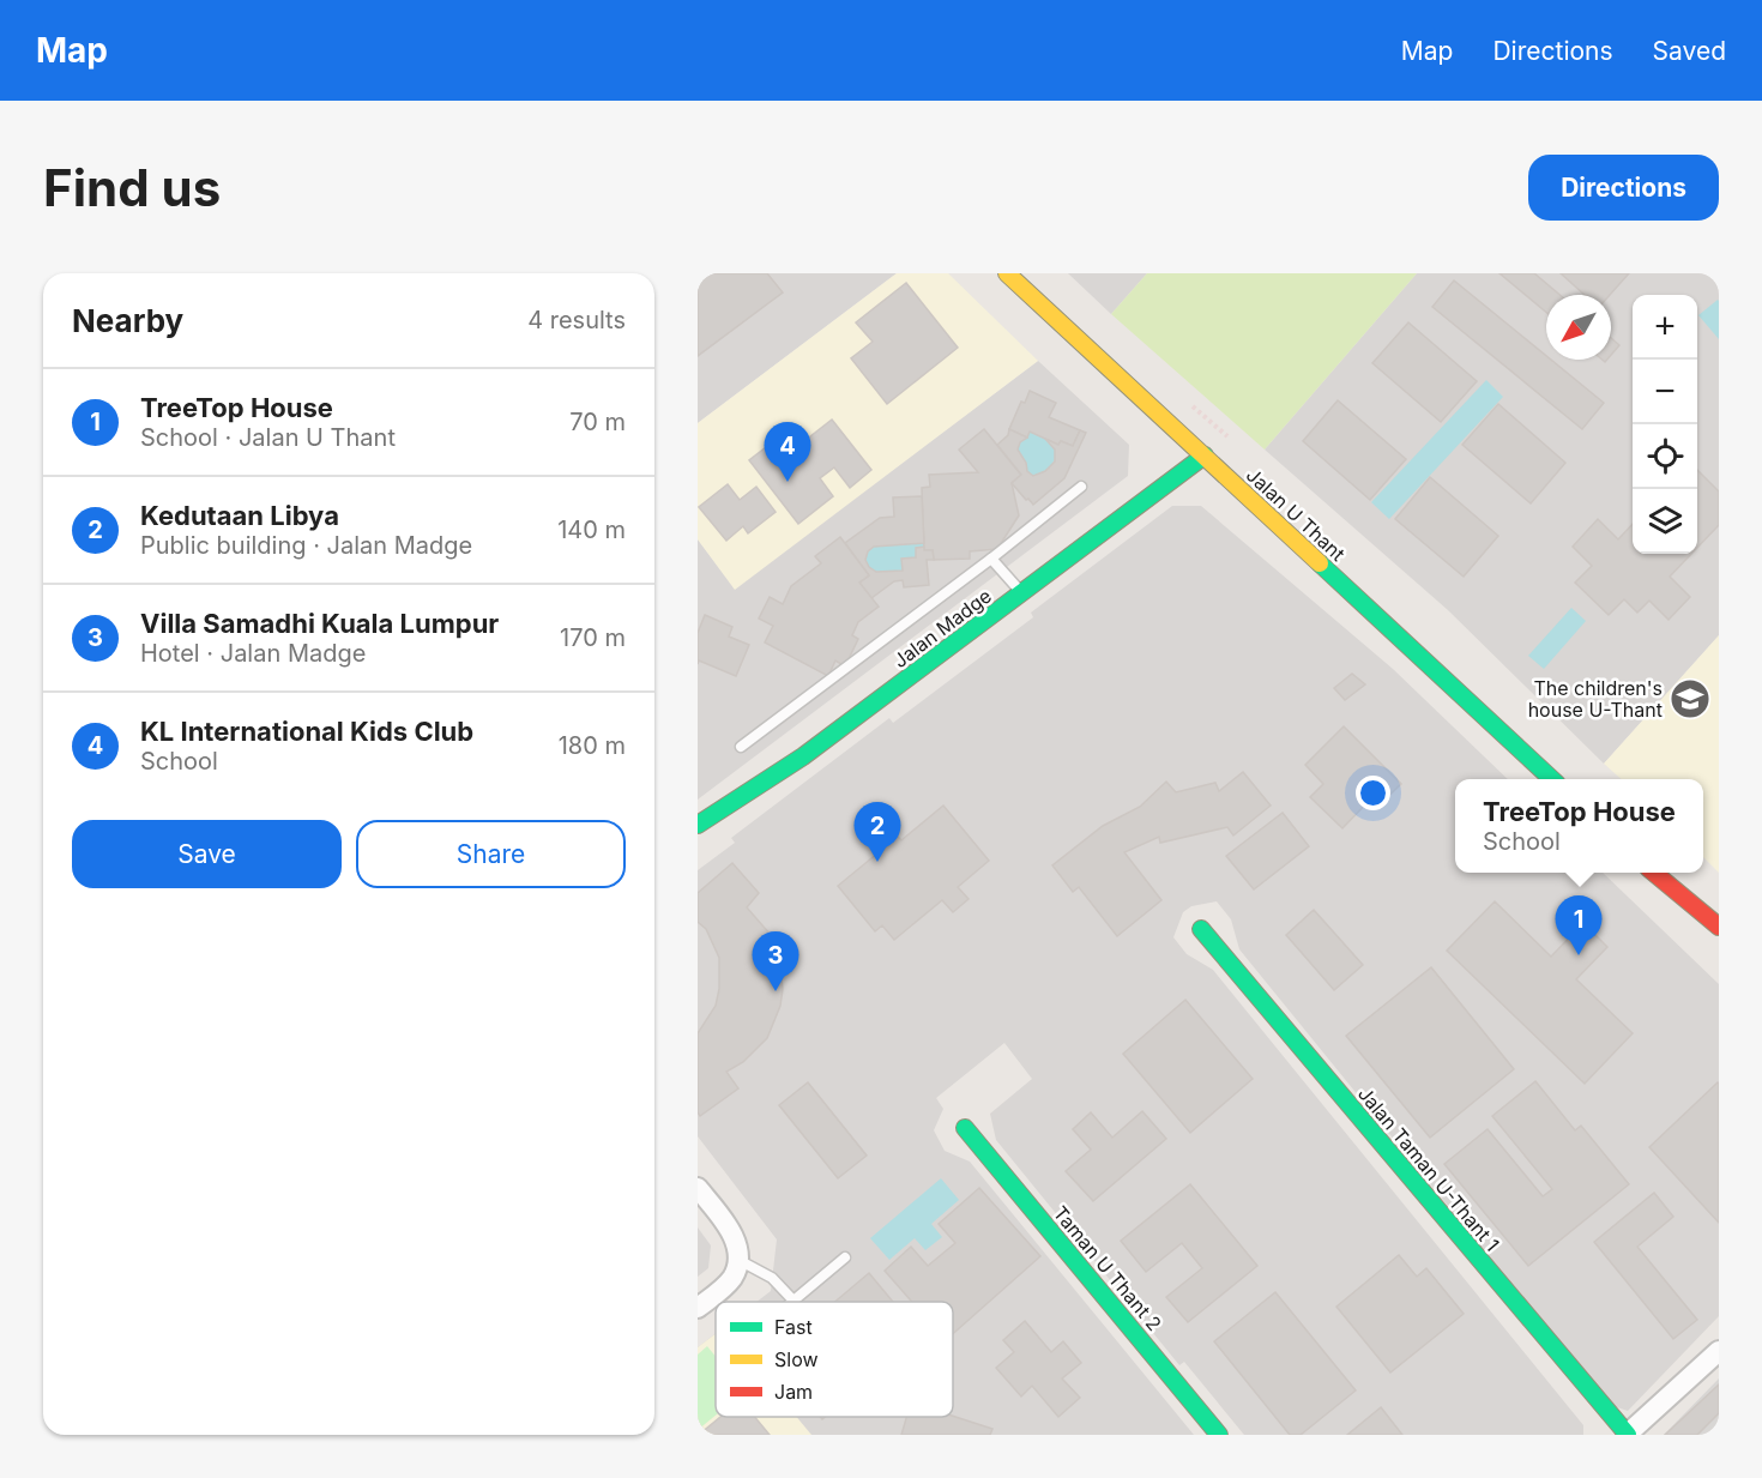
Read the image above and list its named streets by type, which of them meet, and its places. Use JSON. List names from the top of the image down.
{
  "streets": {
    "street": [
      "Jalan U Thant",
      "Jalan Madge",
      "Jalan Taman U-Thant 1",
      "Taman U Thant 2"
    ]
  },
  "crossings": [
    ["Jalan U Thant", "Jalan Madge"]
  ],
  "places": {
    "school or university": ["The children's house U-Thant"]
  },
  "legend": ["Fast", "Slow", "Jam"],
  "north": "bottom left",
  "page": {
    "header": "Map",
    "nav": ["Map", "Directions", "Saved"],
    "buttons": [
      "Directions",
      ["Save", "Share"]
    ],
    "title": "Find us",
    "heading": ["Nearby", "4 results"],
    "map_buttons": ["+", "−"],
    "list": [
      {
        "mark": "1",
        "name": "TreeTop House",
        "note": "School · Jalan U Thant",
        "value": "70 m"
      },
      {
        "mark": "2",
        "name": "Kedutaan Libya",
        "note": "Public building · Jalan Madge",
        "value": "140 m"
      },
      {
        "mark": "3",
        "name": "Villa Samadhi Kuala Lumpur",
        "note": "Hotel · Jalan Madge",
        "value": "170 m"
      },
      {
        "mark": "4",
        "name": "KL International Kids Club",
        "note": "School",
        "value": "180 m"
      }
    ],
    "pins": [
      "4",
      "2",
      "1",
      "3"
    ],
    "popup": ["TreeTop House", "School"]
  }
}
